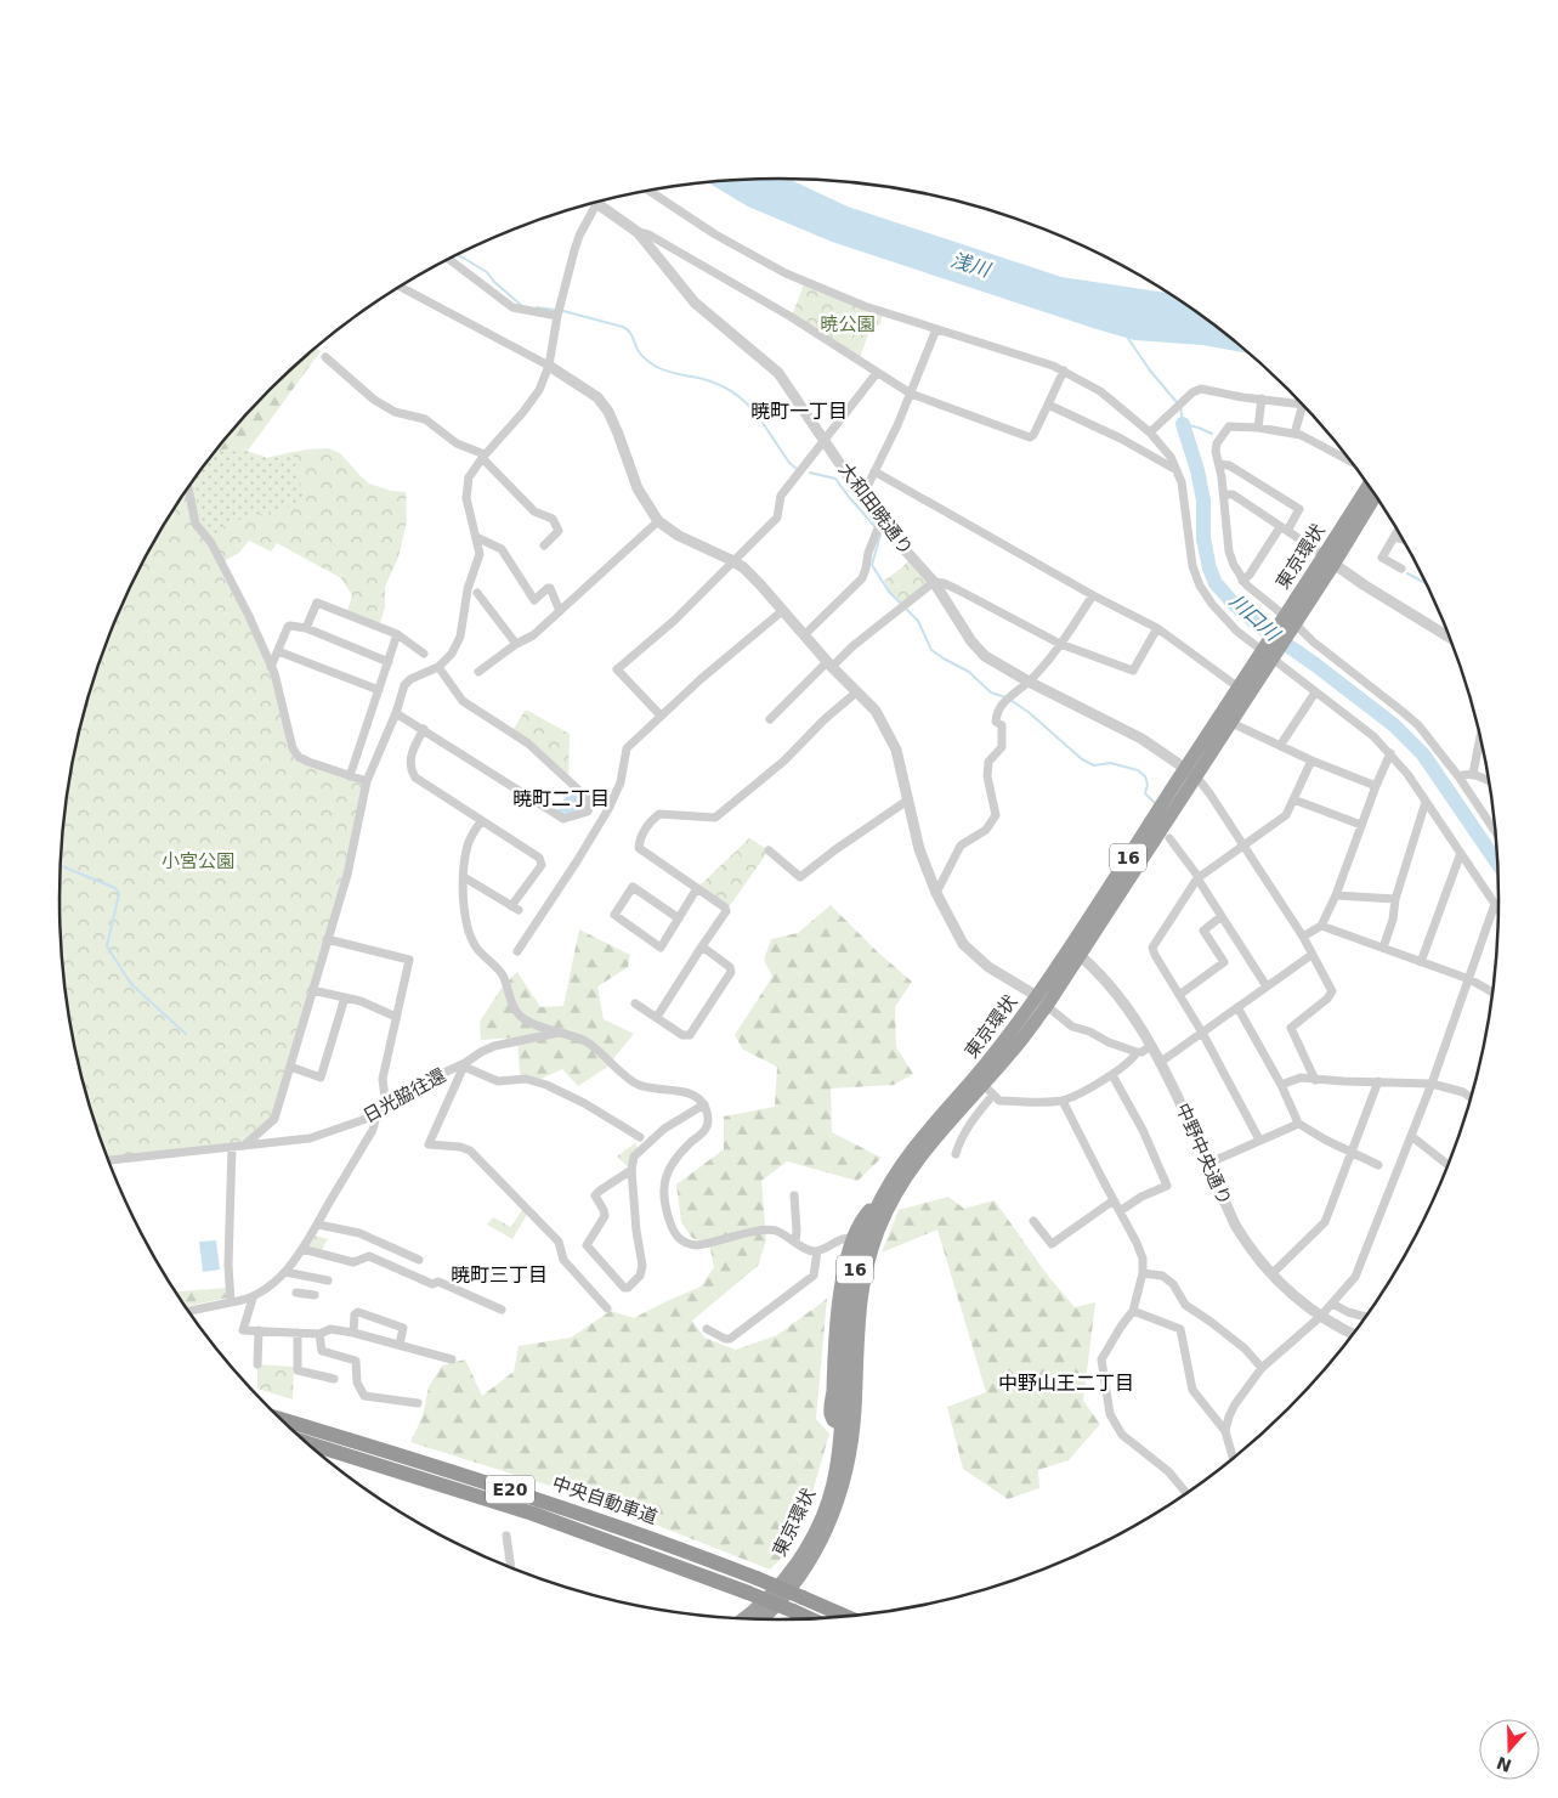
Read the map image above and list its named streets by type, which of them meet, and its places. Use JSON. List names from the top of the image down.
{
  "streets": {
    "highway": [
      "東京環状",
      "16",
      "E20",
      "中央自動車道"
    ],
    "street": ["大和田暁通り", "日光脇往還", "中野中央通り"]
  },
  "crossings": [
    ["大和田暁通り", "東京環状"],
    ["東京環状", "中野中央通り"]
  ],
  "districts": [
    "暁町一丁目",
    "暁町二丁目",
    "暁町三丁目",
    "中野山王二丁目"
  ],
  "water": ["浅川", "川口川"],
  "parks": ["暁公園", "小宮公園"],
  "north": "bottom"
}
